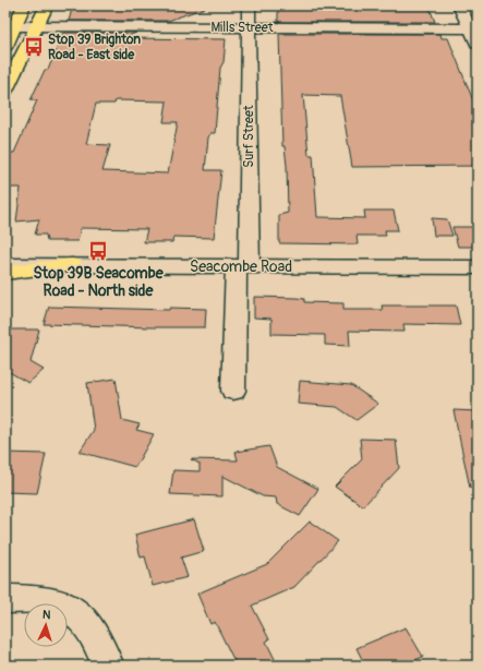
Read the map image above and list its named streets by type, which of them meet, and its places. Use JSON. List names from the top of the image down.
{
  "streets": {
    "main road": ["Seacombe Road"],
    "street": ["Mills Street", "Surf Street"]
  },
  "crossings": [
    ["Mills Street", "Surf Street"],
    ["Surf Street", "Seacombe Road"]
  ],
  "places": {
    "bus stop": ["Stop 39 Brighton Road - East side", "Stop 39B Seacombe Road - North side"]
  },
  "north": "top"
}
